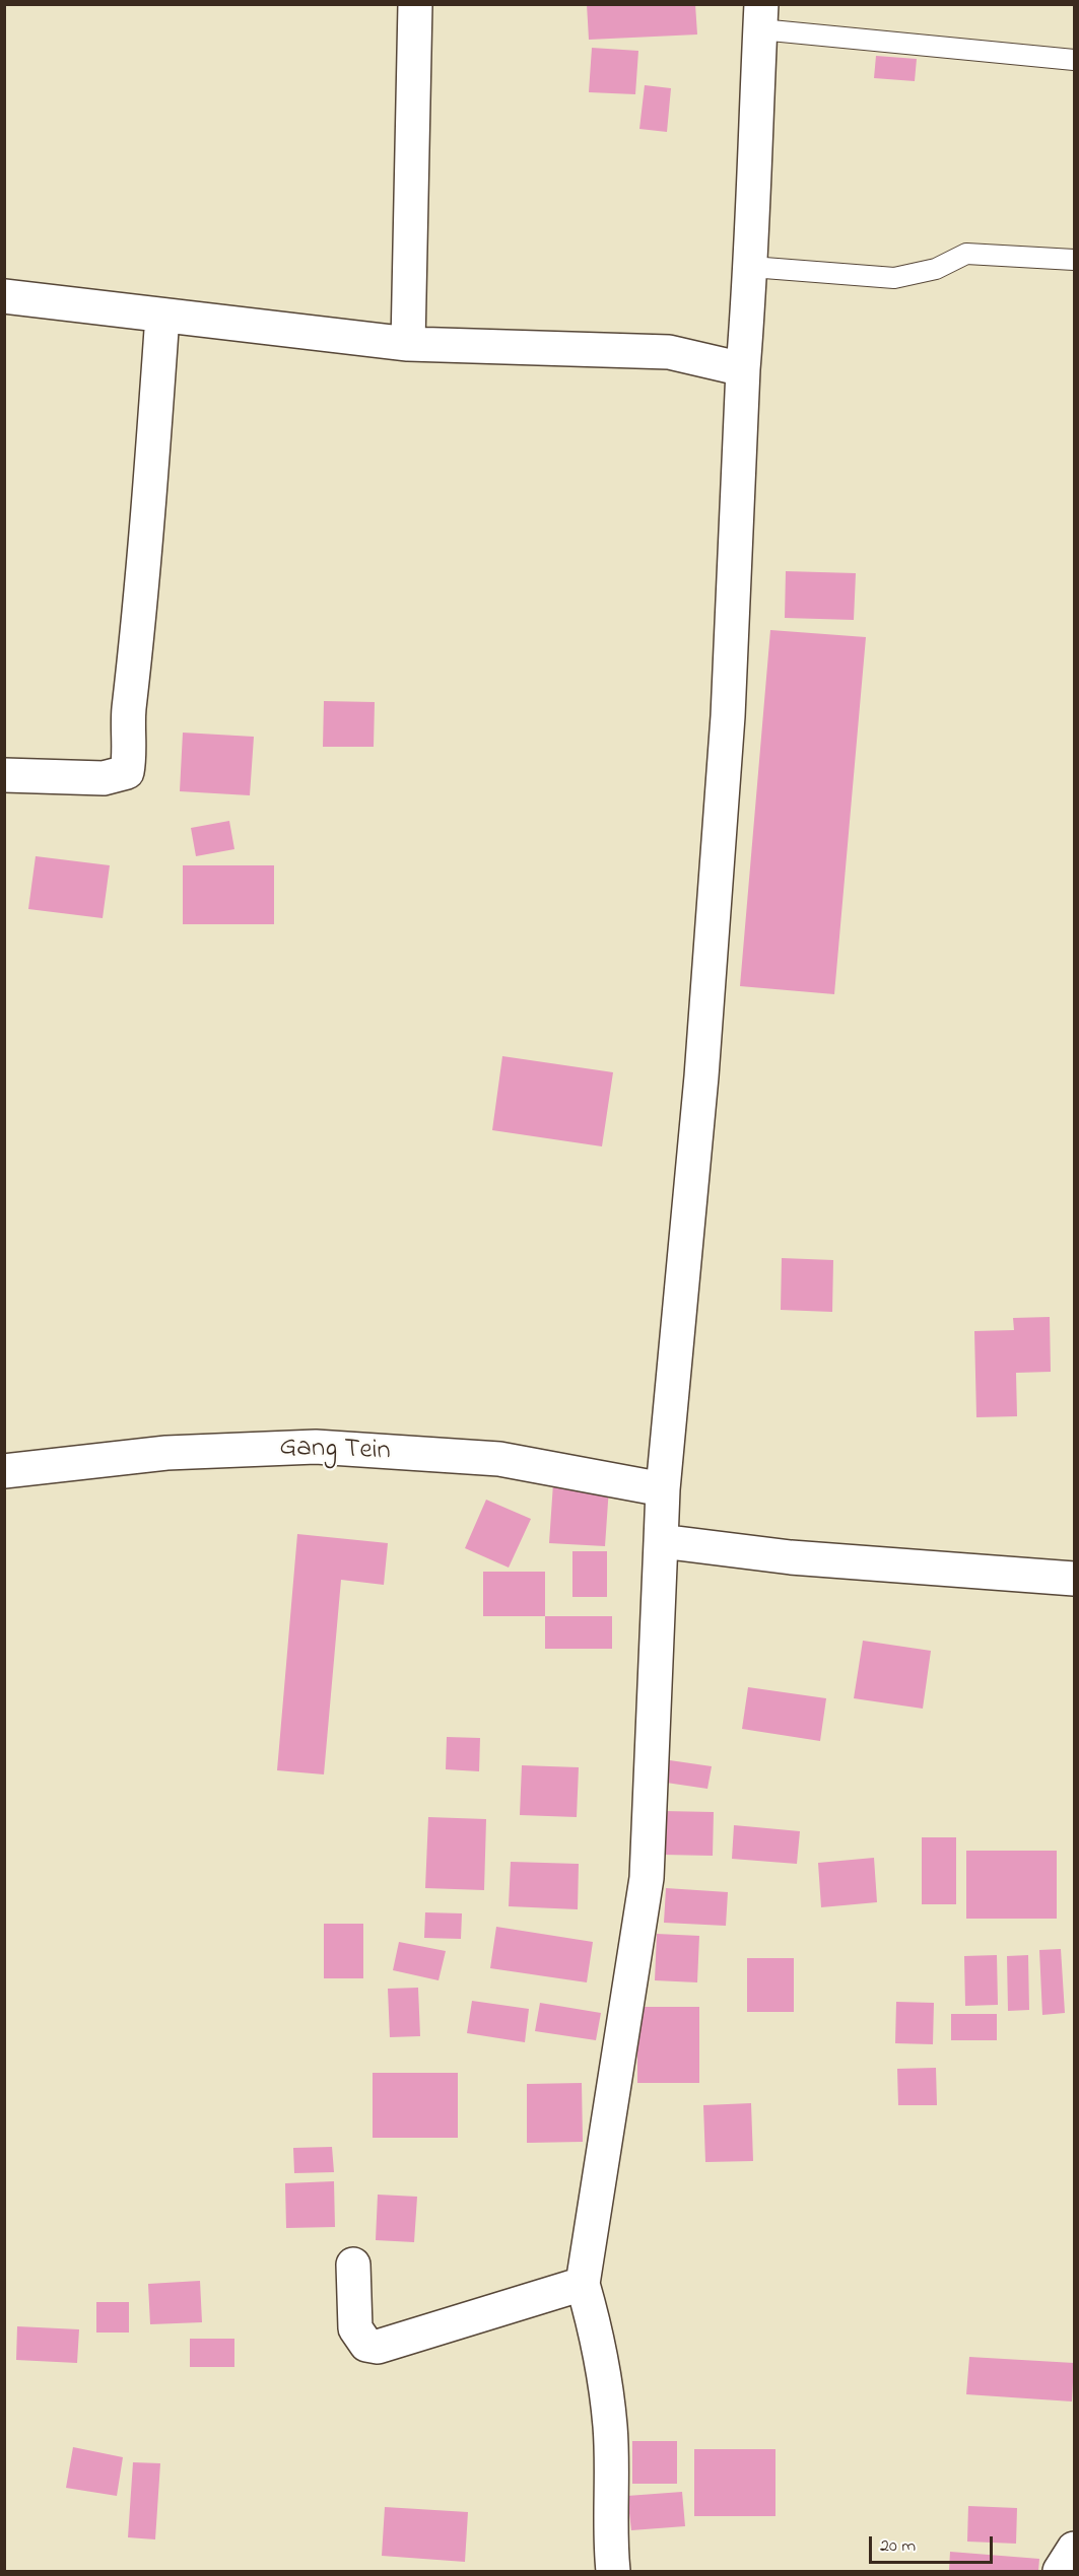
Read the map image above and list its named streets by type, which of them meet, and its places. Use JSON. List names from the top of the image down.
{
  "streets": {
    "street": ["Gang Tein"]
  },
  "scale_bar": "20 m"
}
